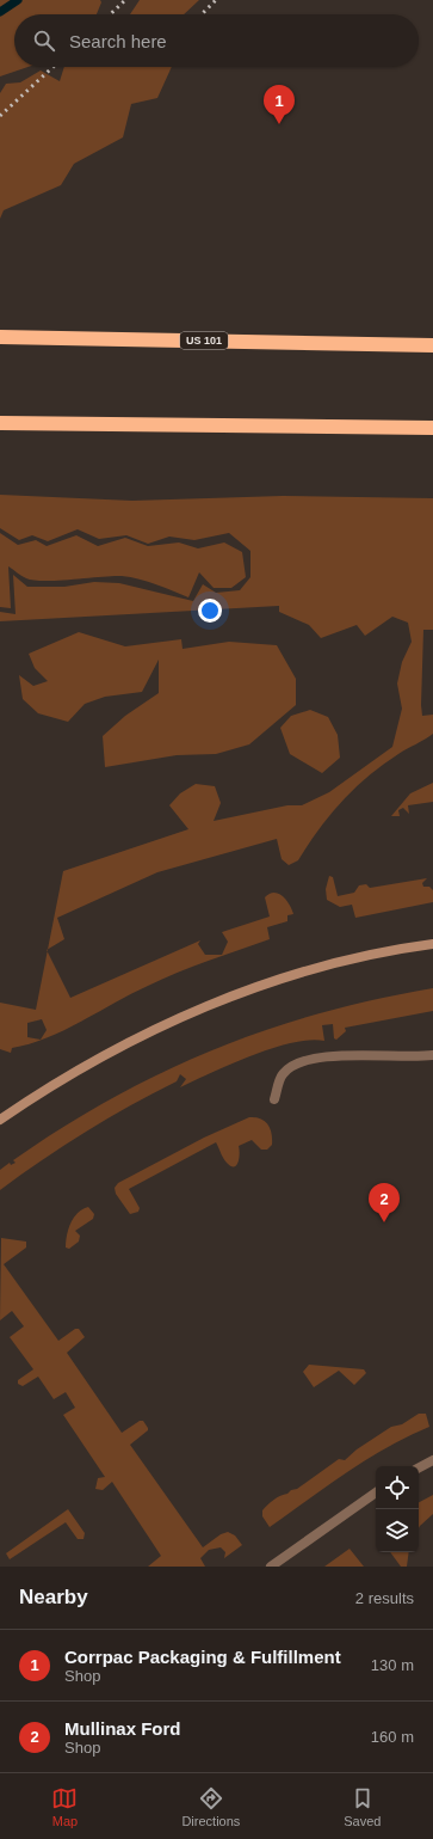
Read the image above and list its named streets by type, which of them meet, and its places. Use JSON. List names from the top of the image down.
{
  "streets": {
    "highway": ["US 101"]
  },
  "page": {
    "search": "Search here",
    "pins": ["1", "2"],
    "heading": ["Nearby", "2 results"],
    "list": [
      {
        "mark": "1",
        "name": "Corrpac Packaging & Fulfillment",
        "note": "Shop",
        "value": "130 m"
      },
      {
        "mark": "2",
        "name": "Mullinax Ford",
        "note": "Shop",
        "value": "160 m"
      }
    ],
    "nav": ["Map", "Directions", "Saved"]
  }
}
